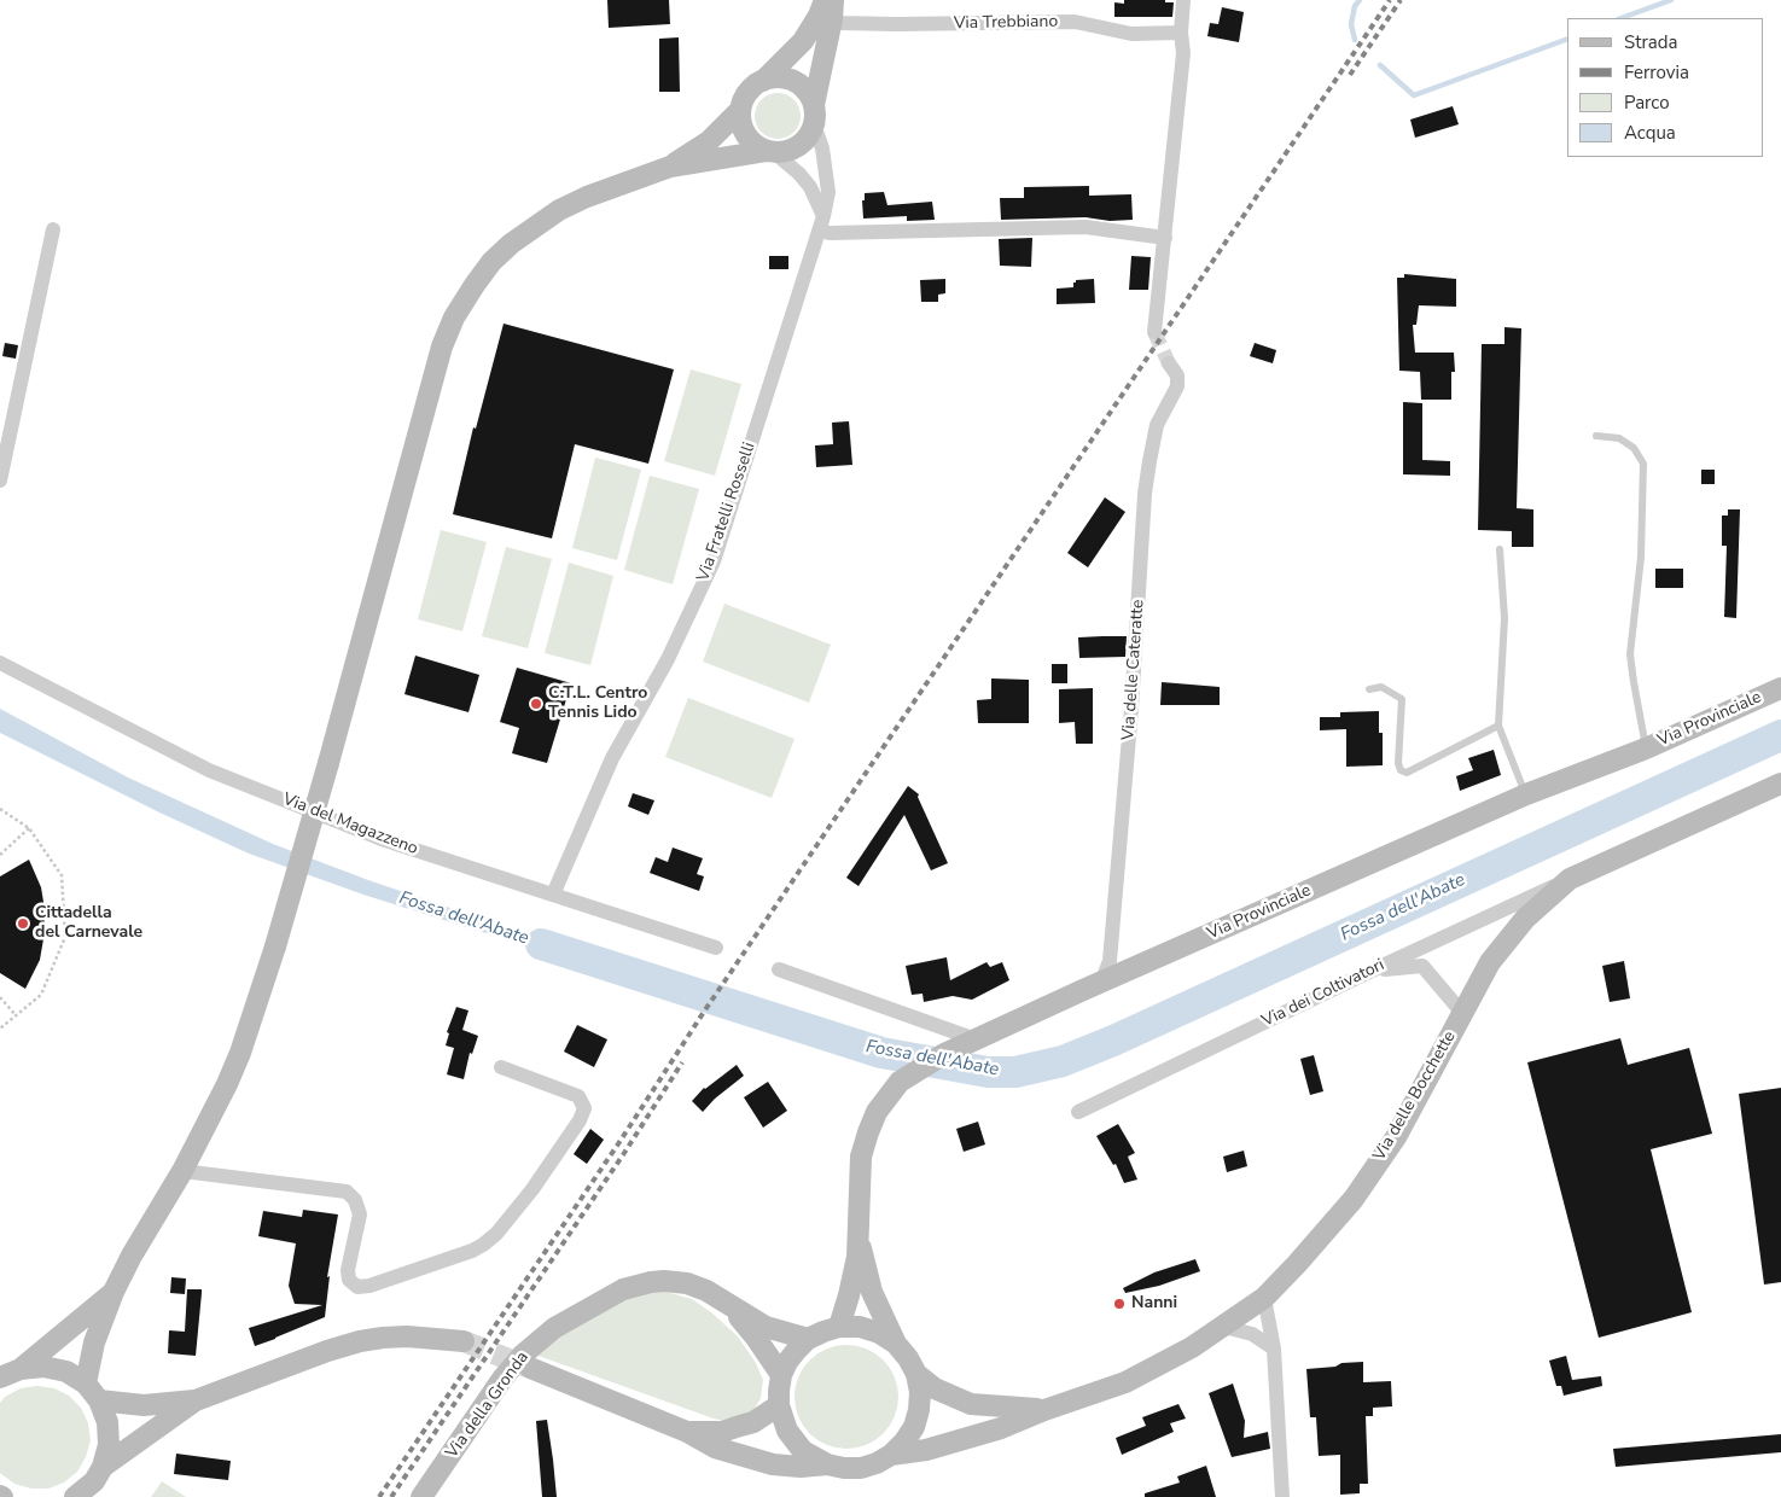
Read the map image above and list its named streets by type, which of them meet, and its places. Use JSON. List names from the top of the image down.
{
  "streets": {
    "street": [
      "Via Trebbiano",
      "Via Fratelli Rosselli",
      "Via delle Cateratte",
      "Via Provinciale",
      "Via del Magazzeno",
      "Via dei Coltivatori",
      "Via delle Bocchette",
      "Via della Gronda"
    ]
  },
  "crossings": [
    ["Via Trebbiano", "Via Fratelli Rosselli"],
    ["Via Fratelli Rosselli", "Via del Magazzeno"],
    ["Via delle Cateratte", "Via Provinciale"],
    ["Via Provinciale", "Via delle Bocchette"],
    ["Via Provinciale", "Via della Gronda"],
    ["Via dei Coltivatori", "Via delle Bocchette"],
    ["Via delle Bocchette", "Via della Gronda"]
  ],
  "water": ["Fossa dell'Abate"],
  "places": ["C.T.L. Centro Tennis Lido", "Cittadella del Carnevale", "Nanni"],
  "legend": [
    "Strada",
    "Ferrovia",
    "Parco",
    "Acqua"
  ]
}
